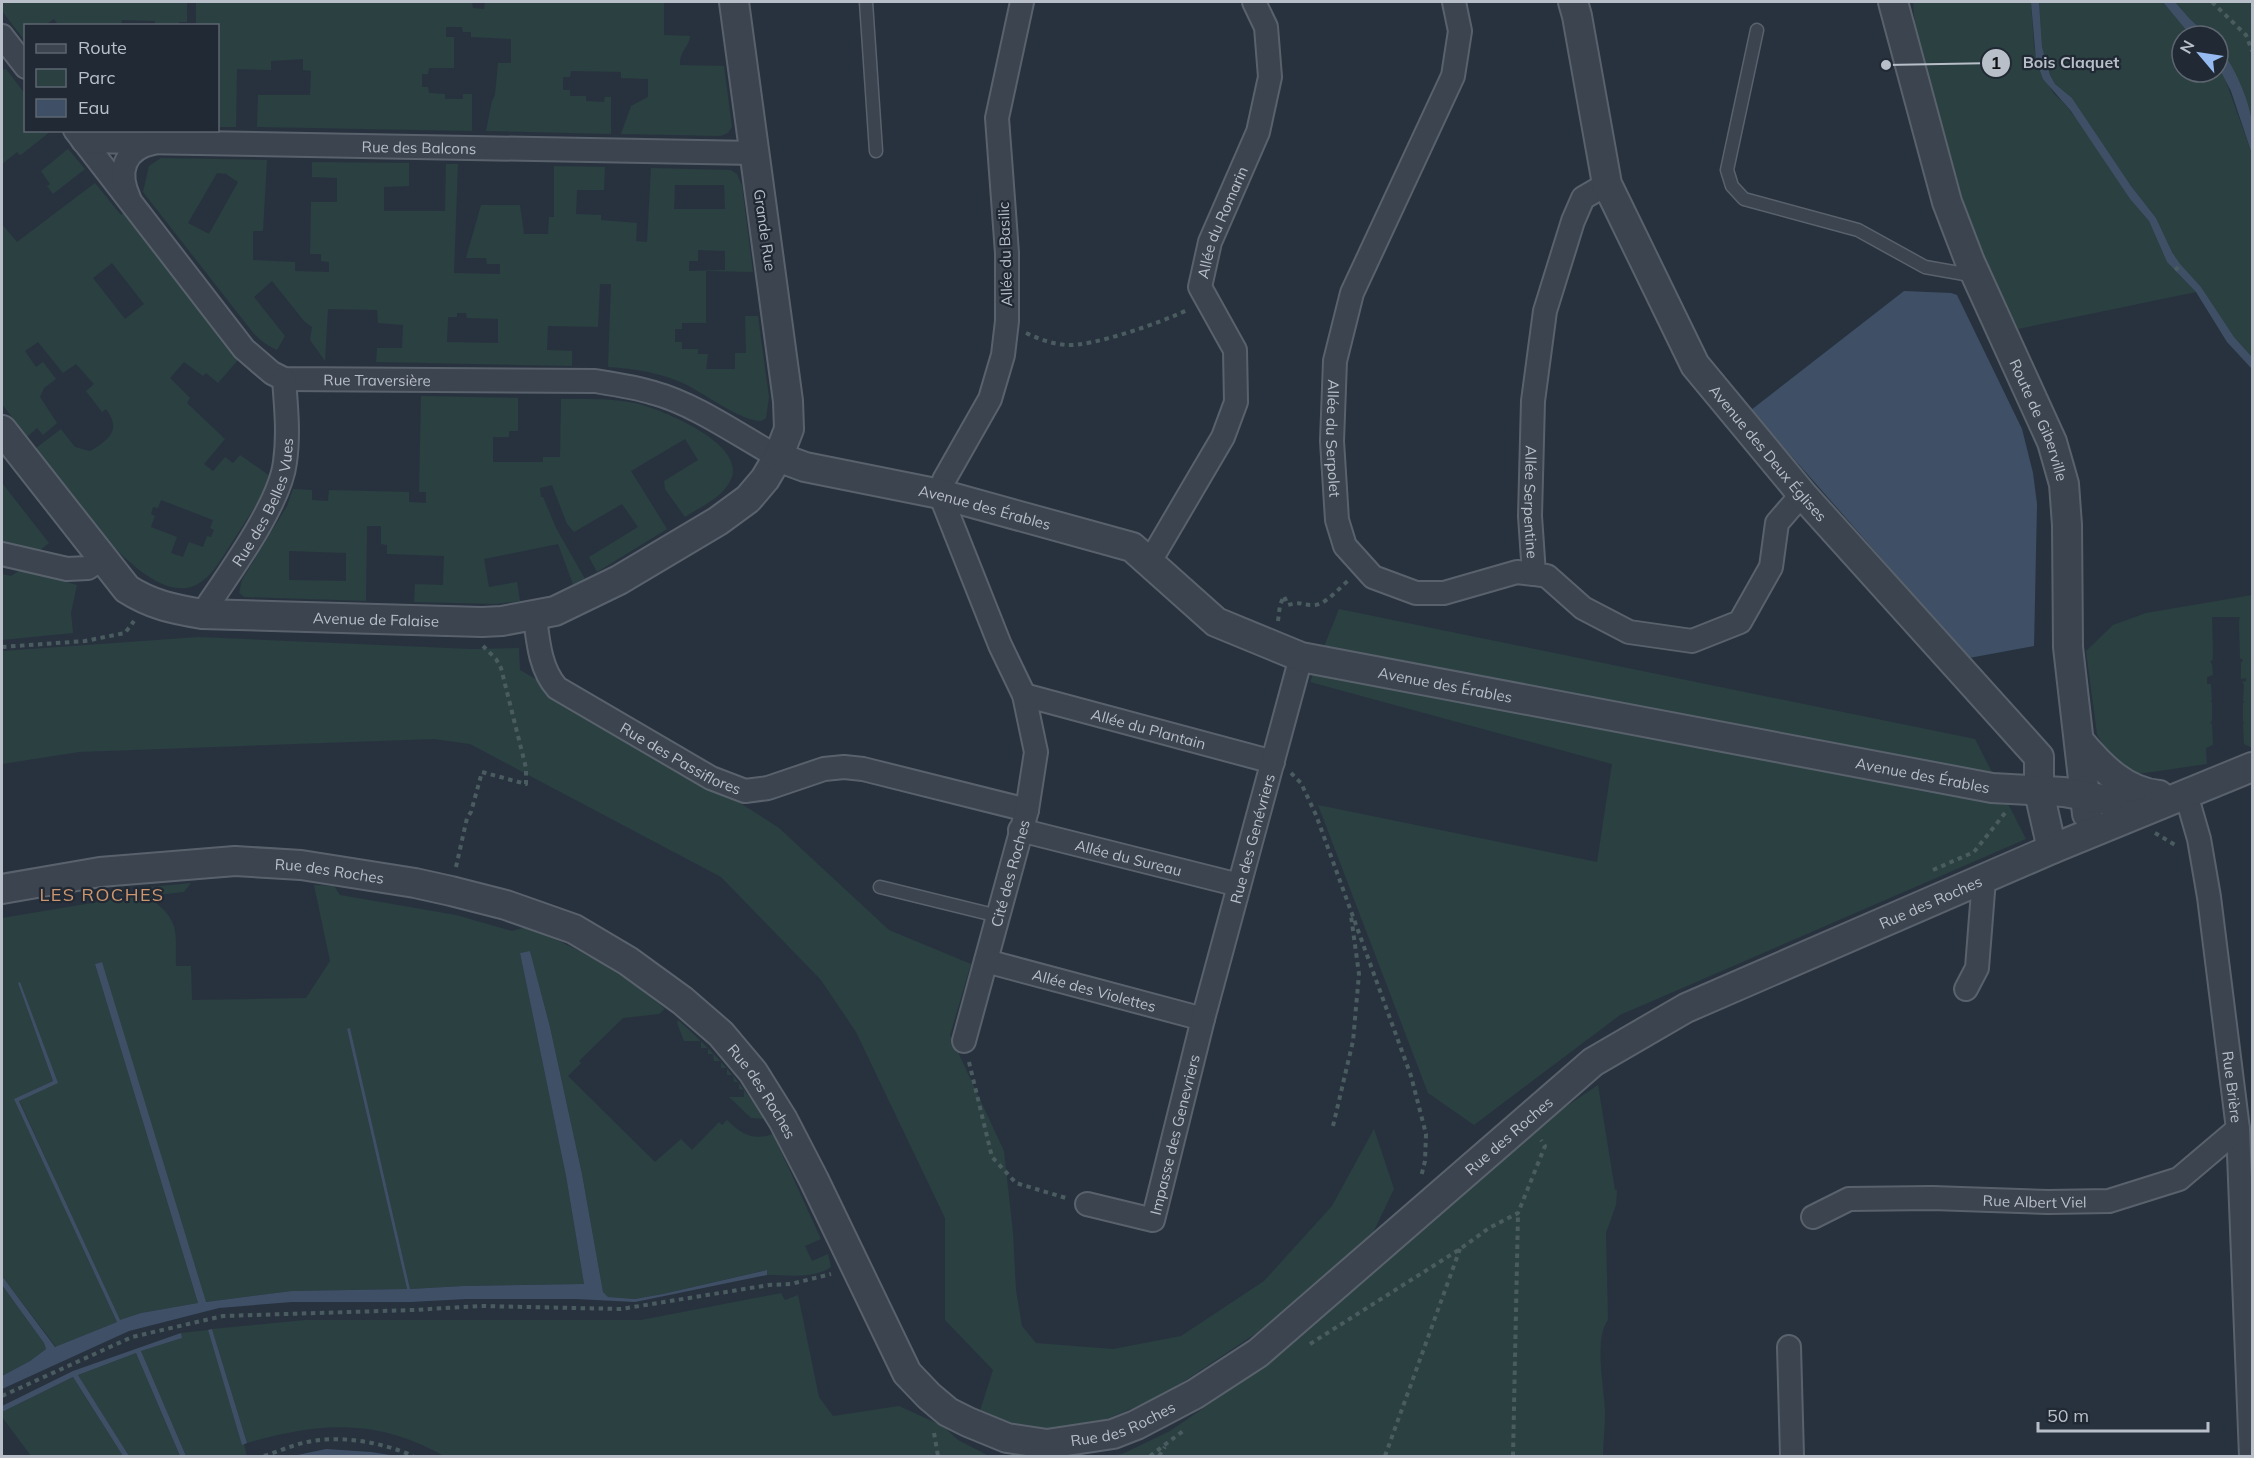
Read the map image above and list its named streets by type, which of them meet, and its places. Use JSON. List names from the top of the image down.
{
  "streets": {
    "street": [
      "Rue des Balcons",
      "Allée du Romarin",
      "Grande Rue",
      "Allée du Basilic",
      "Rue Traversière",
      "Route de Giberville",
      "Allée du Serpolet",
      "Avenue des Deux Églises",
      "Rue des Belles Vues",
      "Allée Serpentine",
      "Avenue des Érables",
      "Avenue de Falaise",
      "Allée du Plantain",
      "Rue des Passiflores",
      "Rue des Genévriers",
      "Allée du Sureau",
      "Rue des Roches",
      "Cité des Roches",
      "Allée des Violettes",
      "Rue Brière",
      "Impasse des Genevriers",
      "Rue Albert Viel"
    ]
  },
  "crossings": [
    ["Rue des Balcons", "Grande Rue"],
    ["Allée du Romarin", "Avenue des Érables"],
    ["Grande Rue", "Rue Traversière"],
    ["Grande Rue", "Avenue des Érables"],
    ["Grande Rue", "Avenue de Falaise"],
    ["Allée du Basilic", "Avenue des Érables"],
    ["Allée du Basilic", "Cité des Roches"],
    ["Rue Traversière", "Rue des Belles Vues"],
    ["Rue Traversière", "Avenue des Érables"],
    ["Rue Traversière", "Avenue de Falaise"],
    ["Route de Giberville", "Avenue des Érables"],
    ["Route de Giberville", "Rue des Roches"],
    ["Allée du Serpolet", "Allée Serpentine"],
    ["Avenue des Deux Églises", "Allée Serpentine"],
    ["Avenue des Deux Églises", "Avenue des Érables"],
    ["Avenue des Deux Églises", "Rue des Roches"],
    ["Rue des Belles Vues", "Avenue de Falaise"],
    ["Avenue des Érables", "Avenue de Falaise"],
    ["Avenue des Érables", "Rue des Genévriers"],
    ["Avenue des Érables", "Rue des Roches"],
    ["Avenue des Érables", "Cité des Roches"],
    ["Avenue de Falaise", "Rue des Passiflores"],
    ["Allée du Plantain", "Rue des Genévriers"],
    ["Allée du Plantain", "Cité des Roches"],
    ["Rue des Passiflores", "Allée du Sureau"],
    ["Rue des Passiflores", "Cité des Roches"],
    ["Rue des Genévriers", "Allée du Sureau"],
    ["Rue des Genévriers", "Allée des Violettes"],
    ["Rue des Genévriers", "Impasse des Genevriers"],
    ["Allée du Sureau", "Cité des Roches"],
    ["Rue des Roches", "Rue Brière"],
    ["Cité des Roches", "Allée des Violettes"],
    ["Allée des Violettes", "Impasse des Genevriers"],
    ["Rue Brière", "Rue Albert Viel"]
  ],
  "districts": ["LES ROCHES"],
  "places": ["Bois Claquet"],
  "legend": ["Route", "Parc", "Eau"],
  "scale_bar": "50 m",
  "north": "top left"
}
